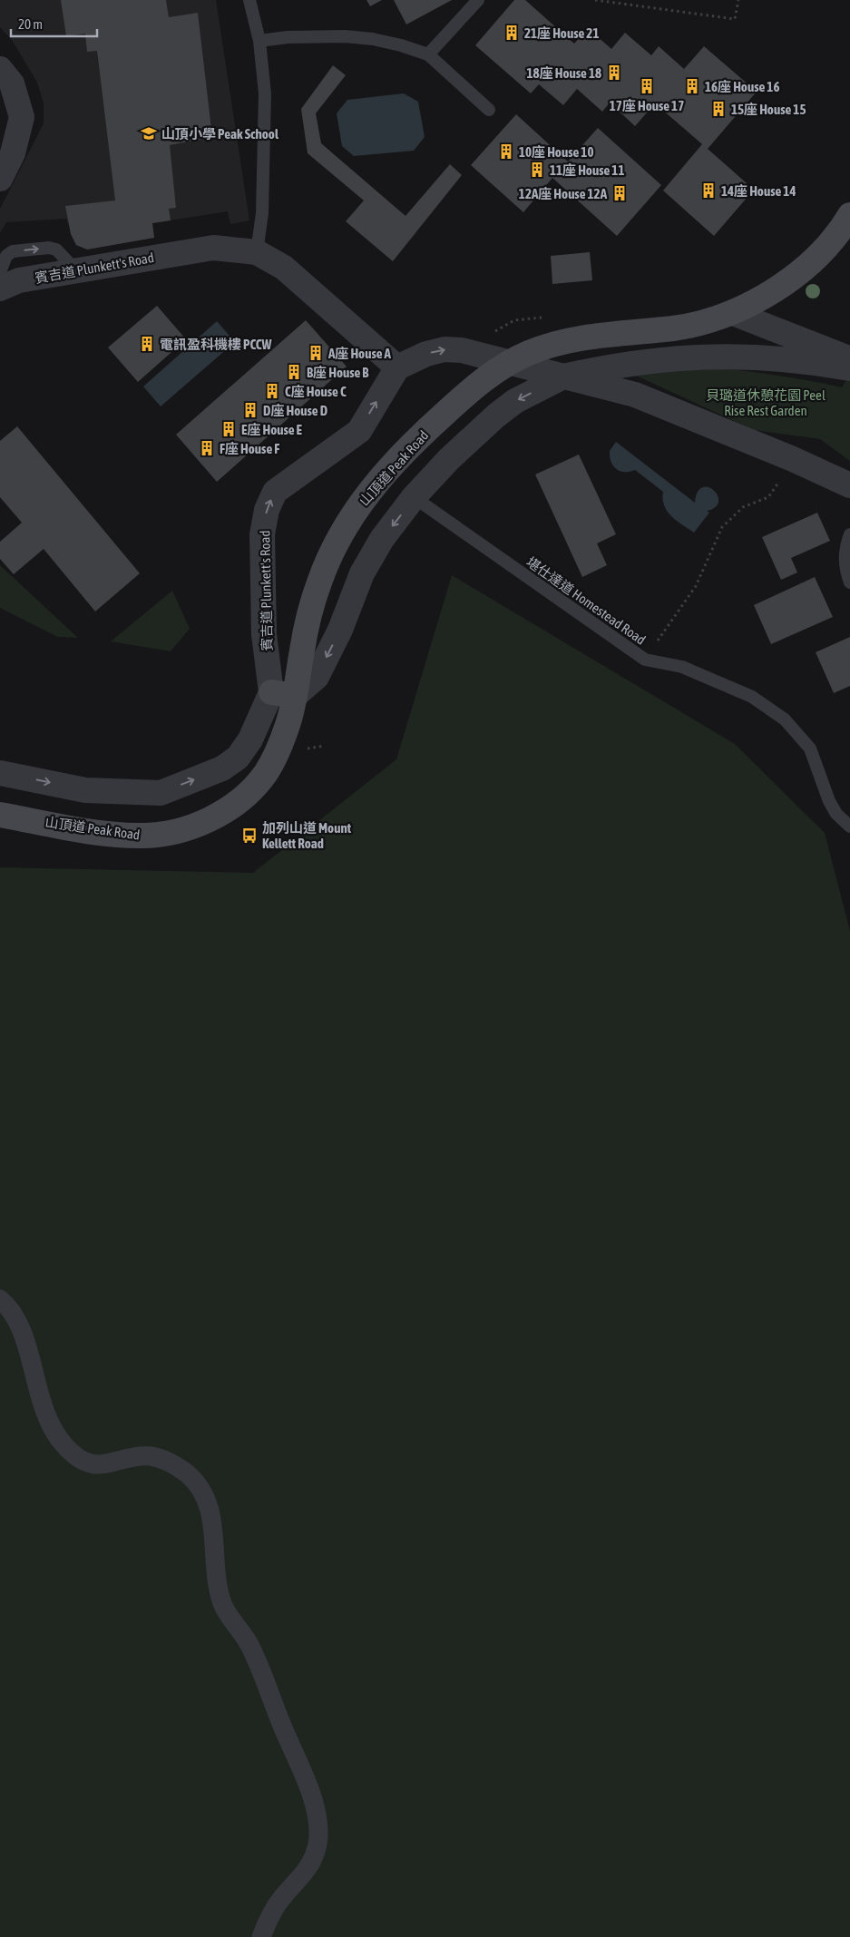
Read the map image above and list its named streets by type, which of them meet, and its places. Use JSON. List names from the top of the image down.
{
  "streets": {
    "main road": ["山頂道 Peak Road"],
    "street": ["賓吉道 Plunkett's Road"],
    "lane": ["堪仕達道 Homestead Road"]
  },
  "parks": ["貝璐道休憩花園 Peel Rise Rest Garden"],
  "places": {
    "building": [
      "21座 House 21",
      "18座 House 18",
      "17座 House 17",
      "16座 House 16",
      "15座 House 15",
      "10座 House 10",
      "11座 House 11",
      "14座 House 14",
      "12A座 House 12A",
      "電訊盈科機樓 PCCW",
      "A座 House A",
      "B座 House B",
      "C座 House C",
      "D座 House D",
      "E座 House E",
      "F座 House F"
    ],
    "school or university": ["山頂小學 Peak School"],
    "bus stop": ["加列山道 Mount Kellett Road"]
  },
  "scale_bar": "20 m"
}
